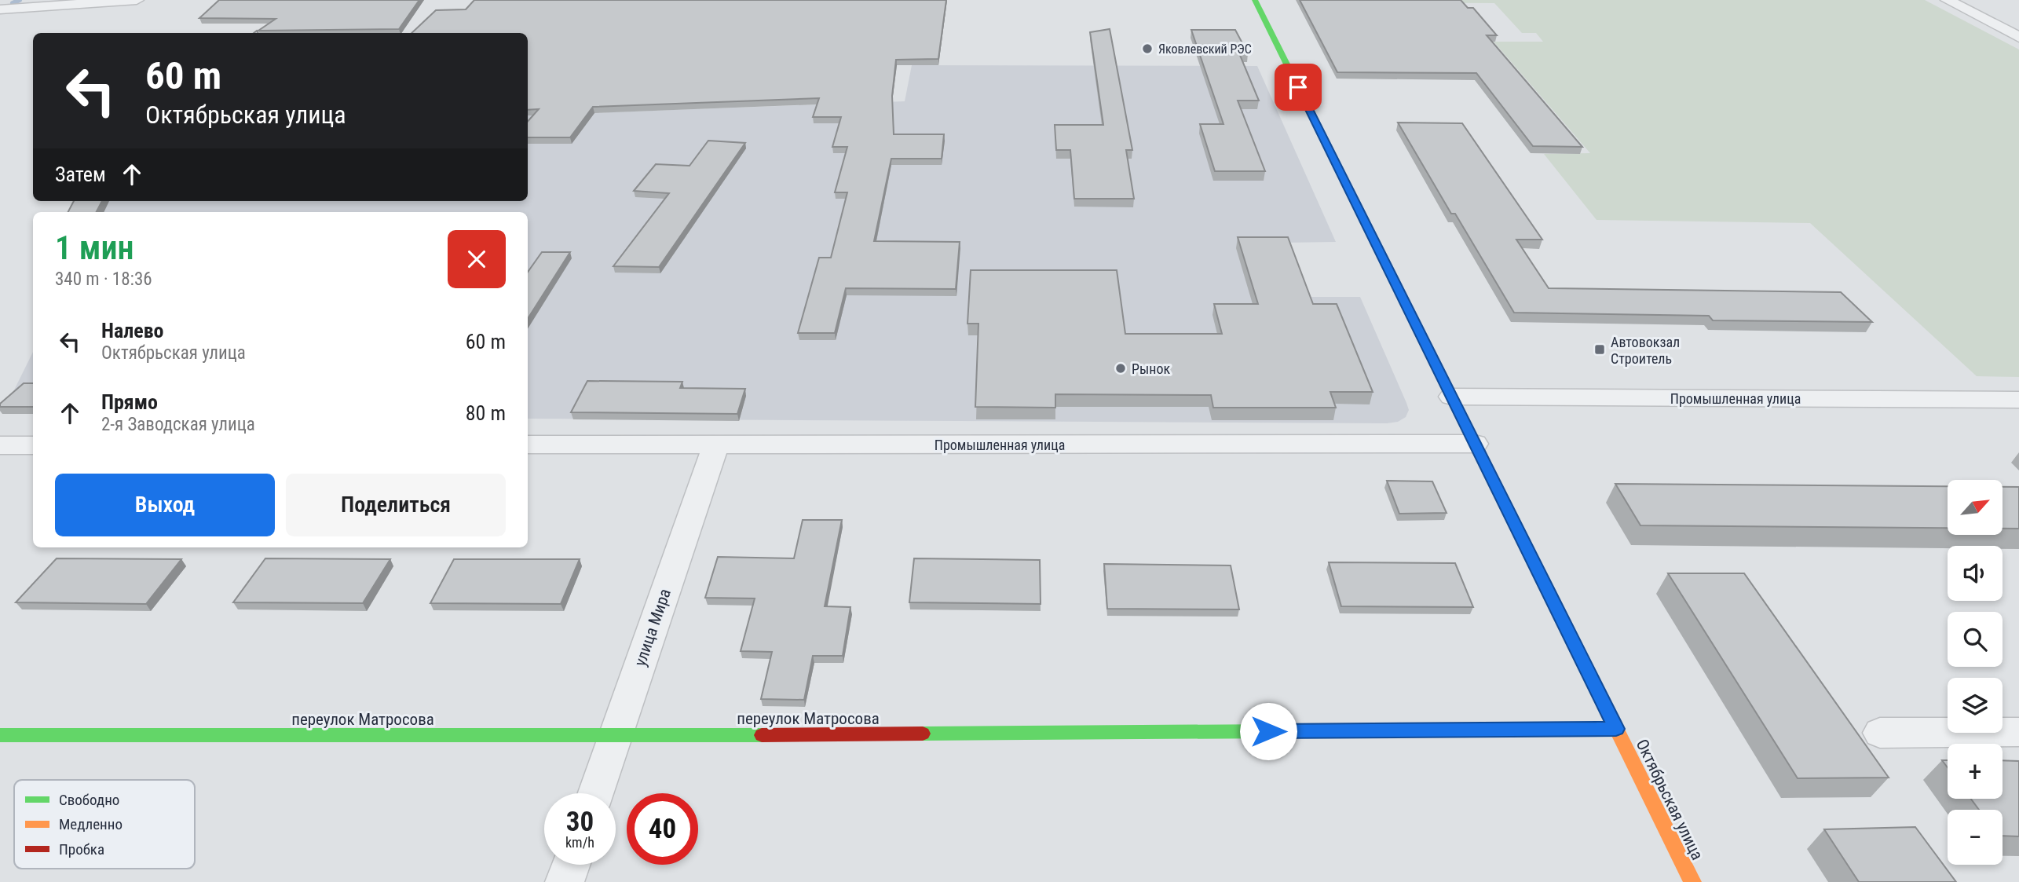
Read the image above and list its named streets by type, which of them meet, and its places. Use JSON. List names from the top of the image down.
{
  "streets": {
    "street": [
      "Промышленная улица",
      "улица Мира",
      "переулок Матросова",
      "Октябрьская улица"
    ]
  },
  "crossings": [
    ["Промышленная улица", "Октябрьская улица"],
    ["улица Мира", "переулок Матросова"],
    ["переулок Матросова", "Октябрьская улица"]
  ],
  "places": {
    "other": ["Яковлевский РЭС", "Рынок"],
    "transit": ["Автовокзал Строитель"]
  },
  "legend": ["Свободно", "Медленно", "Пробка"],
  "north": "top right",
  "page": {
    "turn": ["60 m", "Октябрьская улица"],
    "then": "Затем",
    "heading": ["1 мин", "340 m · 18:36"],
    "list": [
      {
        "name": "Налево",
        "note": "Октябрьская улица",
        "value": "60 m"
      },
      {
        "name": "Прямо",
        "note": "2-я Заводская улица",
        "value": "80 m"
      }
    ],
    "buttons": ["Выход", "Поделиться"],
    "map_buttons": ["+", "−"],
    "speed": "30 km/h",
    "limit": "40"
  }
}
